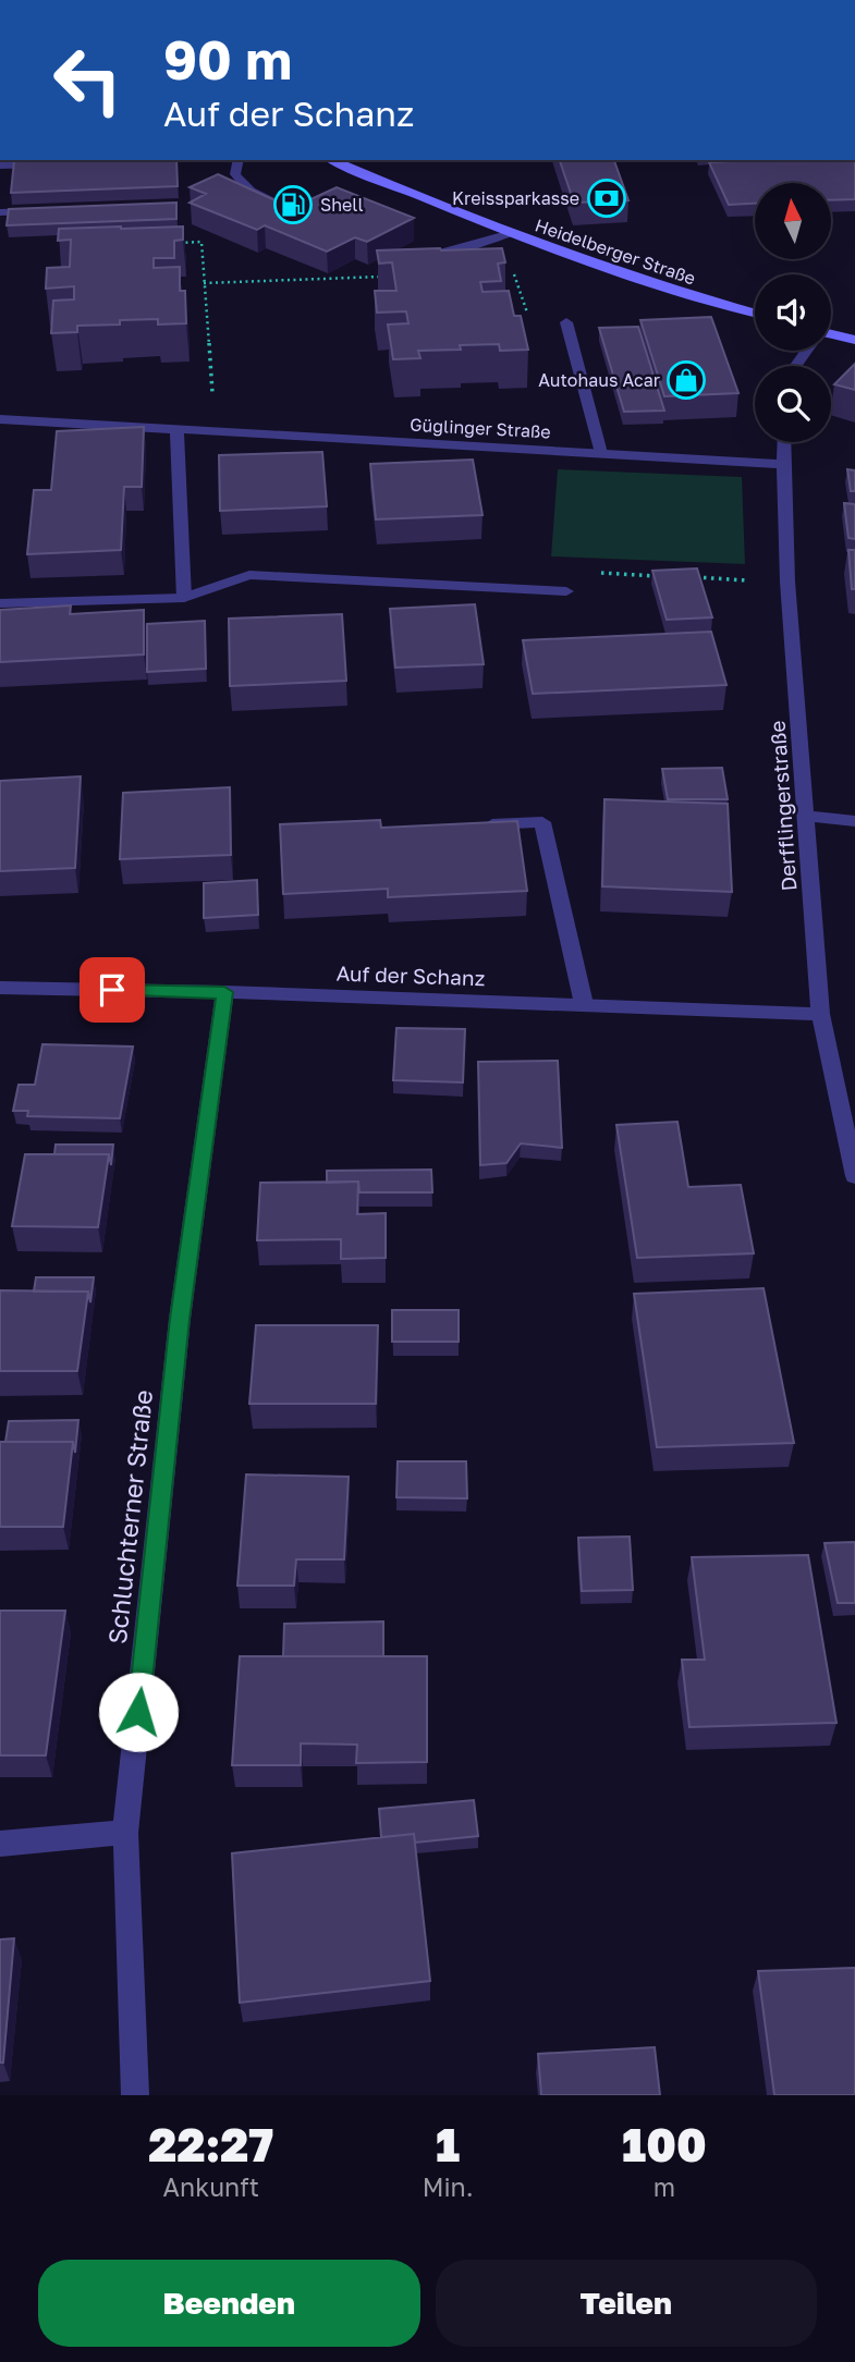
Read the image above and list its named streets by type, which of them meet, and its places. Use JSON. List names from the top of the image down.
{
  "streets": {
    "main road": ["Heidelberger Straße"],
    "street": [
      "Güglinger Straße",
      "Derfflingerstraße",
      "Auf der Schanz",
      "Schluchterner Straße"
    ]
  },
  "crossings": [
    ["Güglinger Straße", "Derfflingerstraße"],
    ["Derfflingerstraße", "Auf der Schanz"],
    ["Auf der Schanz", "Schluchterner Straße"]
  ],
  "places": {
    "bank": ["Kreissparkasse"],
    "fuel station": ["Shell"],
    "shop": ["Autohaus Acar"]
  },
  "north": "top",
  "page": {
    "turn": ["90 m", "Auf der Schanz"],
    "eta": [
      "22:27",
      "Ankunft",
      "1",
      "Min.",
      "100",
      "m"
    ],
    "buttons": ["Beenden", "Teilen"]
  }
}
